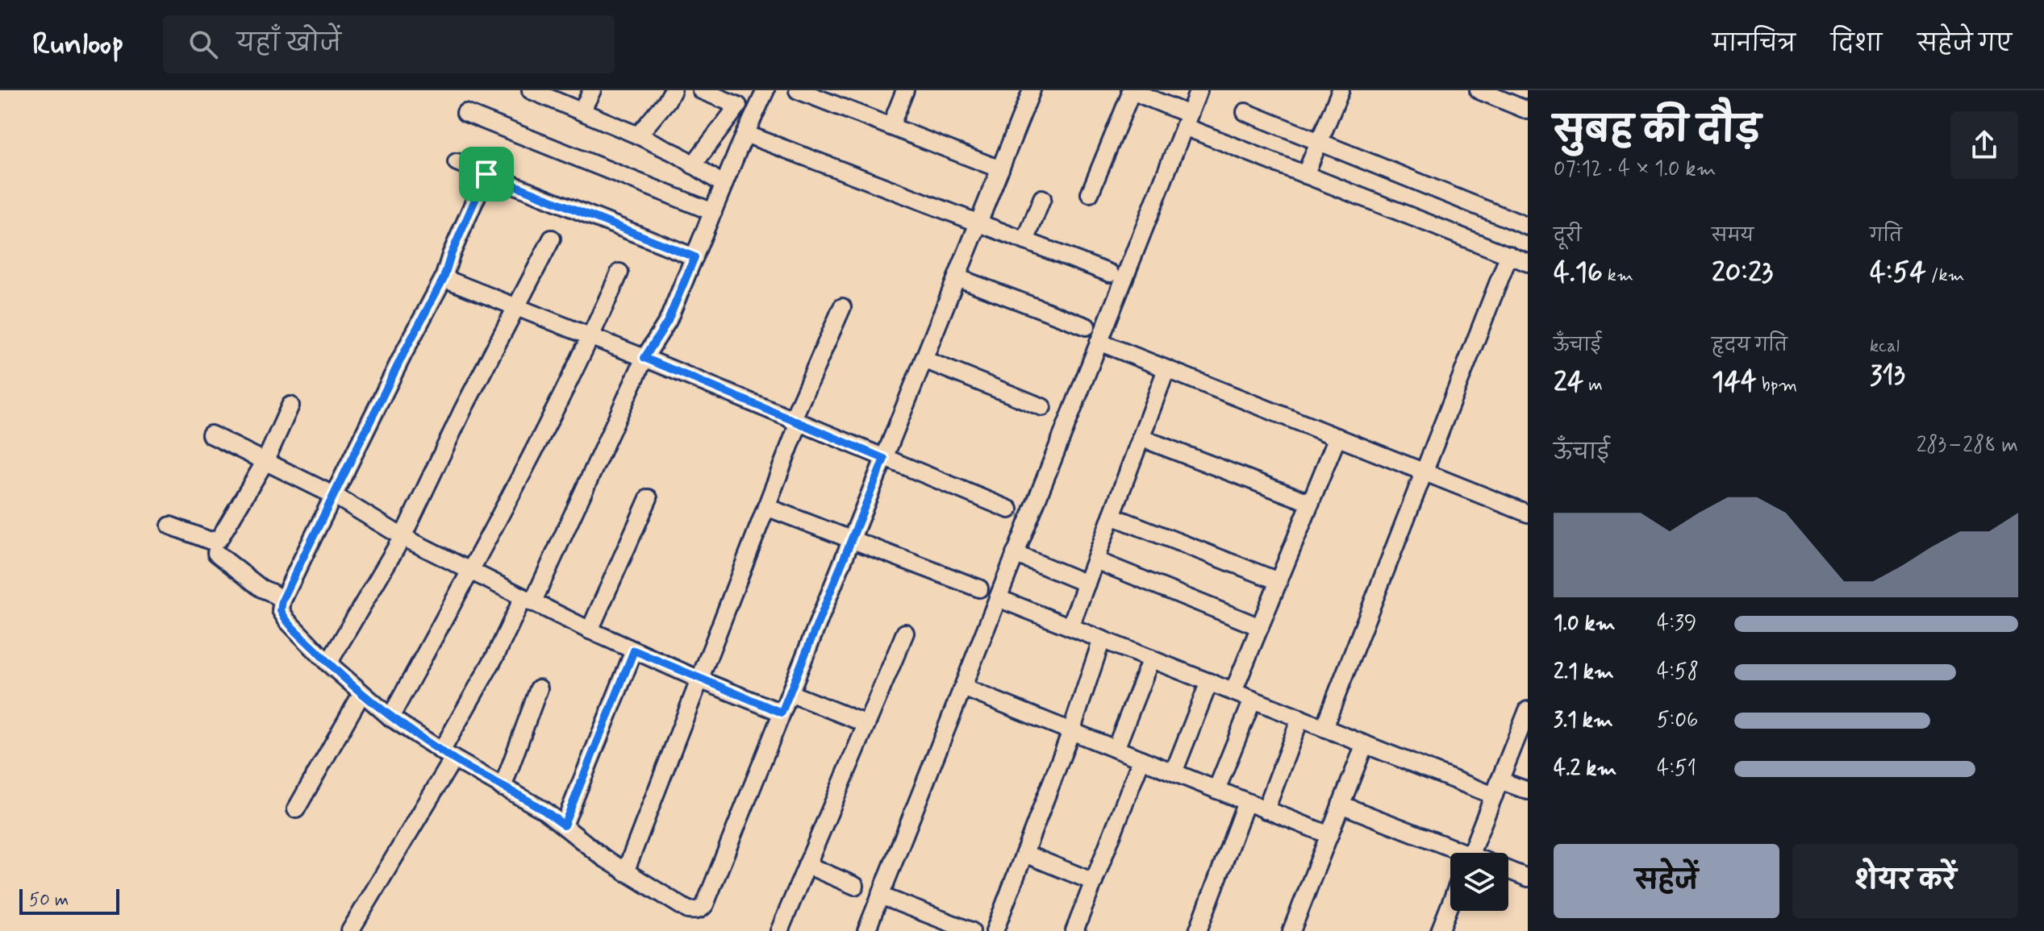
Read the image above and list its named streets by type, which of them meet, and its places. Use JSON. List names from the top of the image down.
{
  "scale_bar": "50 m",
  "page": {
    "header": "Runloop",
    "search": "यहाँ खोजें",
    "nav": ["मानचित्र", "दिशा", "सहेजे गए"],
    "heading": ["सुबह की दौड़", "07:12 · 4 × 1.0 km"],
    "stats": [
      ["दूरी", "4.16 km"],
      ["समय", "20:23"],
      ["गति", "4:54 /km"],
      ["ऊँचाई", "24 m"],
      ["हृदय गति", "144 bpm"],
      ["kcal", "313"]
    ],
    "chart": ["ऊँचाई", "283–288 m"],
    "list": [
      {
        "name": "1.0 km",
        "note": "4:39"
      },
      {
        "name": "2.1 km",
        "note": "4:58"
      },
      {
        "name": "3.1 km",
        "note": "5:06"
      },
      {
        "name": "4.2 km",
        "note": "4:51"
      }
    ],
    "buttons": ["सहेजें", "शेयर करें"],
    "scale": "50 m"
  }
}
